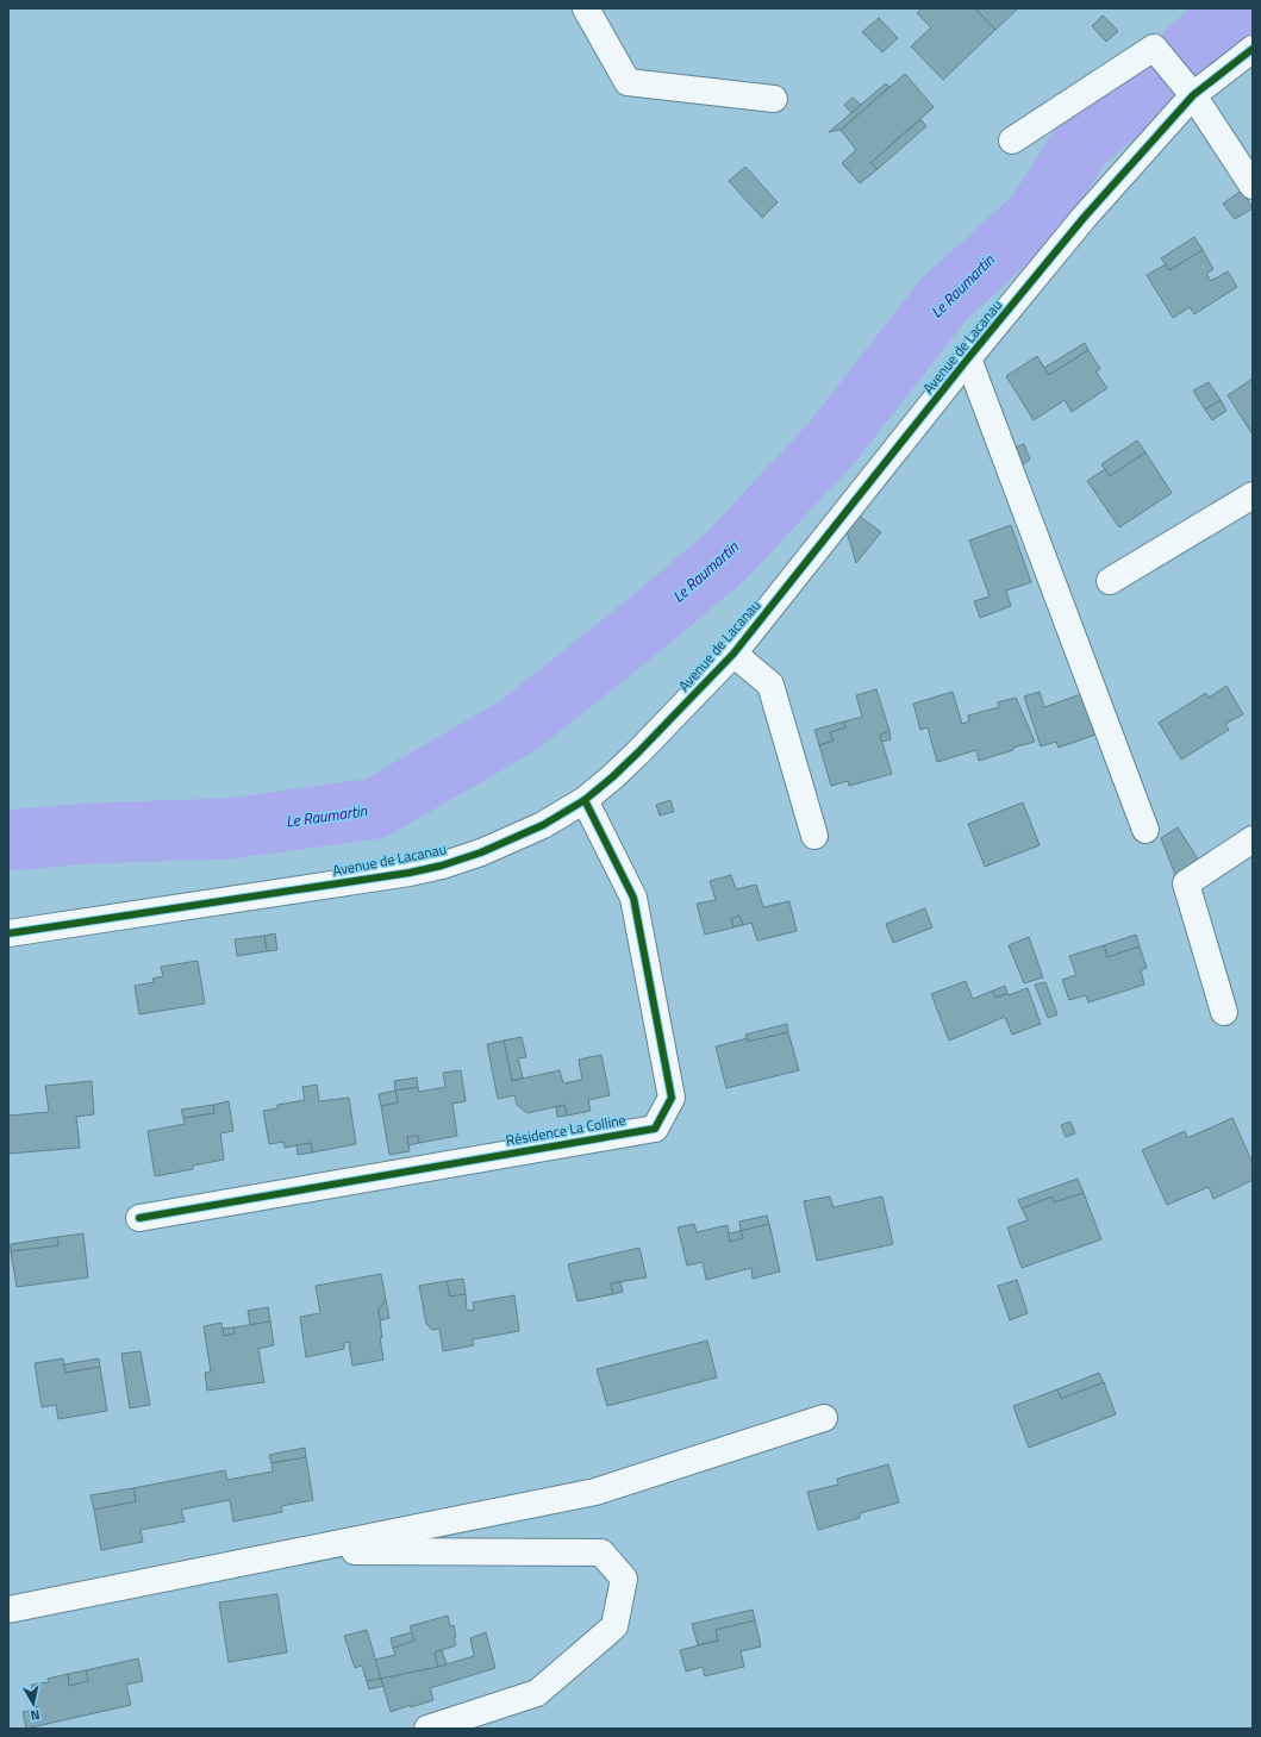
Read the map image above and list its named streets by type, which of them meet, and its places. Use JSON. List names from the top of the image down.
{
  "streets": {
    "street": ["Avenue de Lacanau", "Résidence La Colline"]
  },
  "crossings": [
    ["Avenue de Lacanau", "Résidence La Colline"]
  ],
  "water": ["Le Raumartin"],
  "north": "bottom"
}
